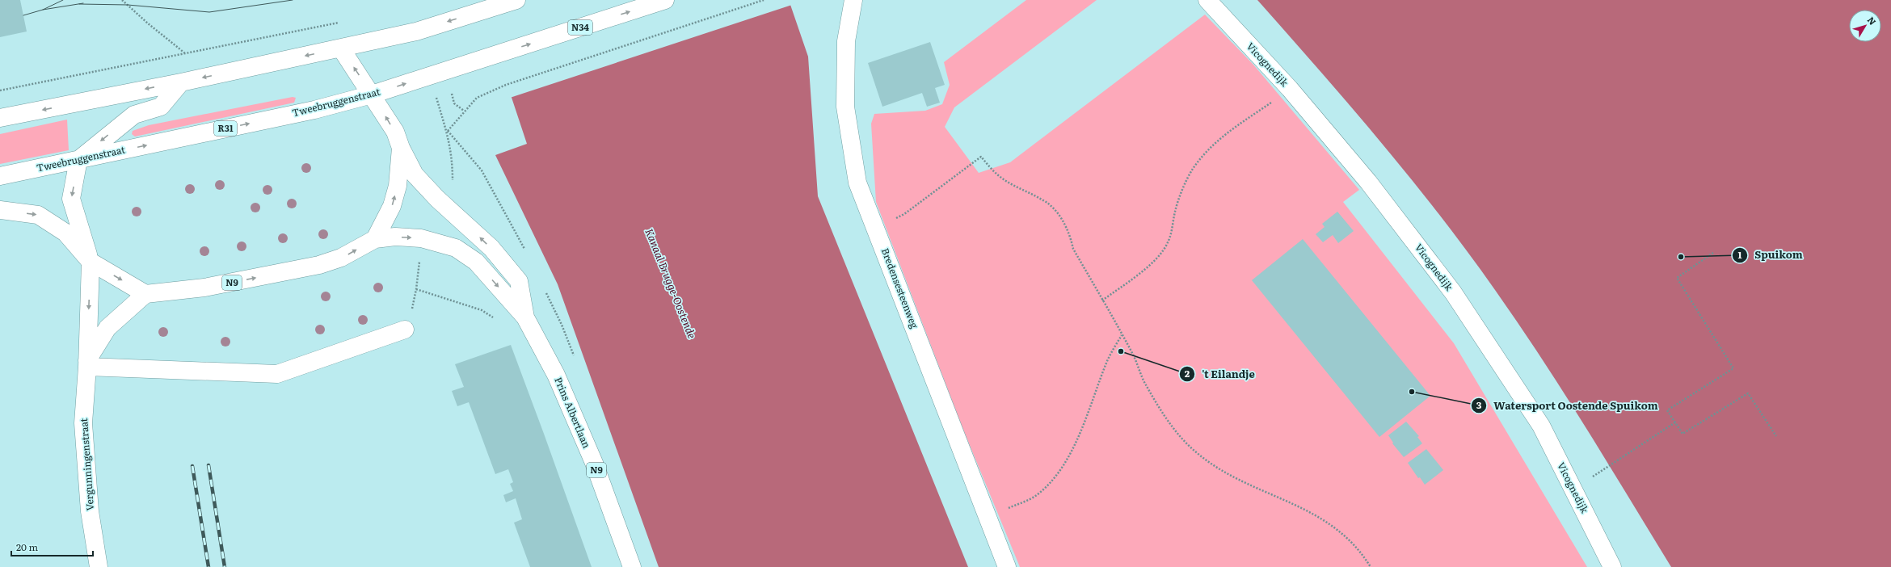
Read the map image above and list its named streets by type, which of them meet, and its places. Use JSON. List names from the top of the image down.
{
  "streets": {
    "main road": [
      "N34",
      "Vicognedijk",
      "Tweebruggenstraat",
      "R31",
      "N9",
      "Bredensesteenweg",
      "Prins Albertlaan",
      "Vergunningenstraat"
    ]
  },
  "crossings": [
    ["Tweebruggenstraat", "Prins Albertlaan"],
    ["Tweebruggenstraat", "Vergunningenstraat"],
    ["N9", "Prins Albertlaan"],
    ["N9", "Vergunningenstraat"]
  ],
  "one_way": ["Vergunningenstraat"],
  "water": ["Kanaal Brugge-Oostende"],
  "places": ["Spuikom", "'t Eilandje", "Watersport Oostende Spuikom"],
  "scale_bar": "20 m",
  "north": "top right"
}
